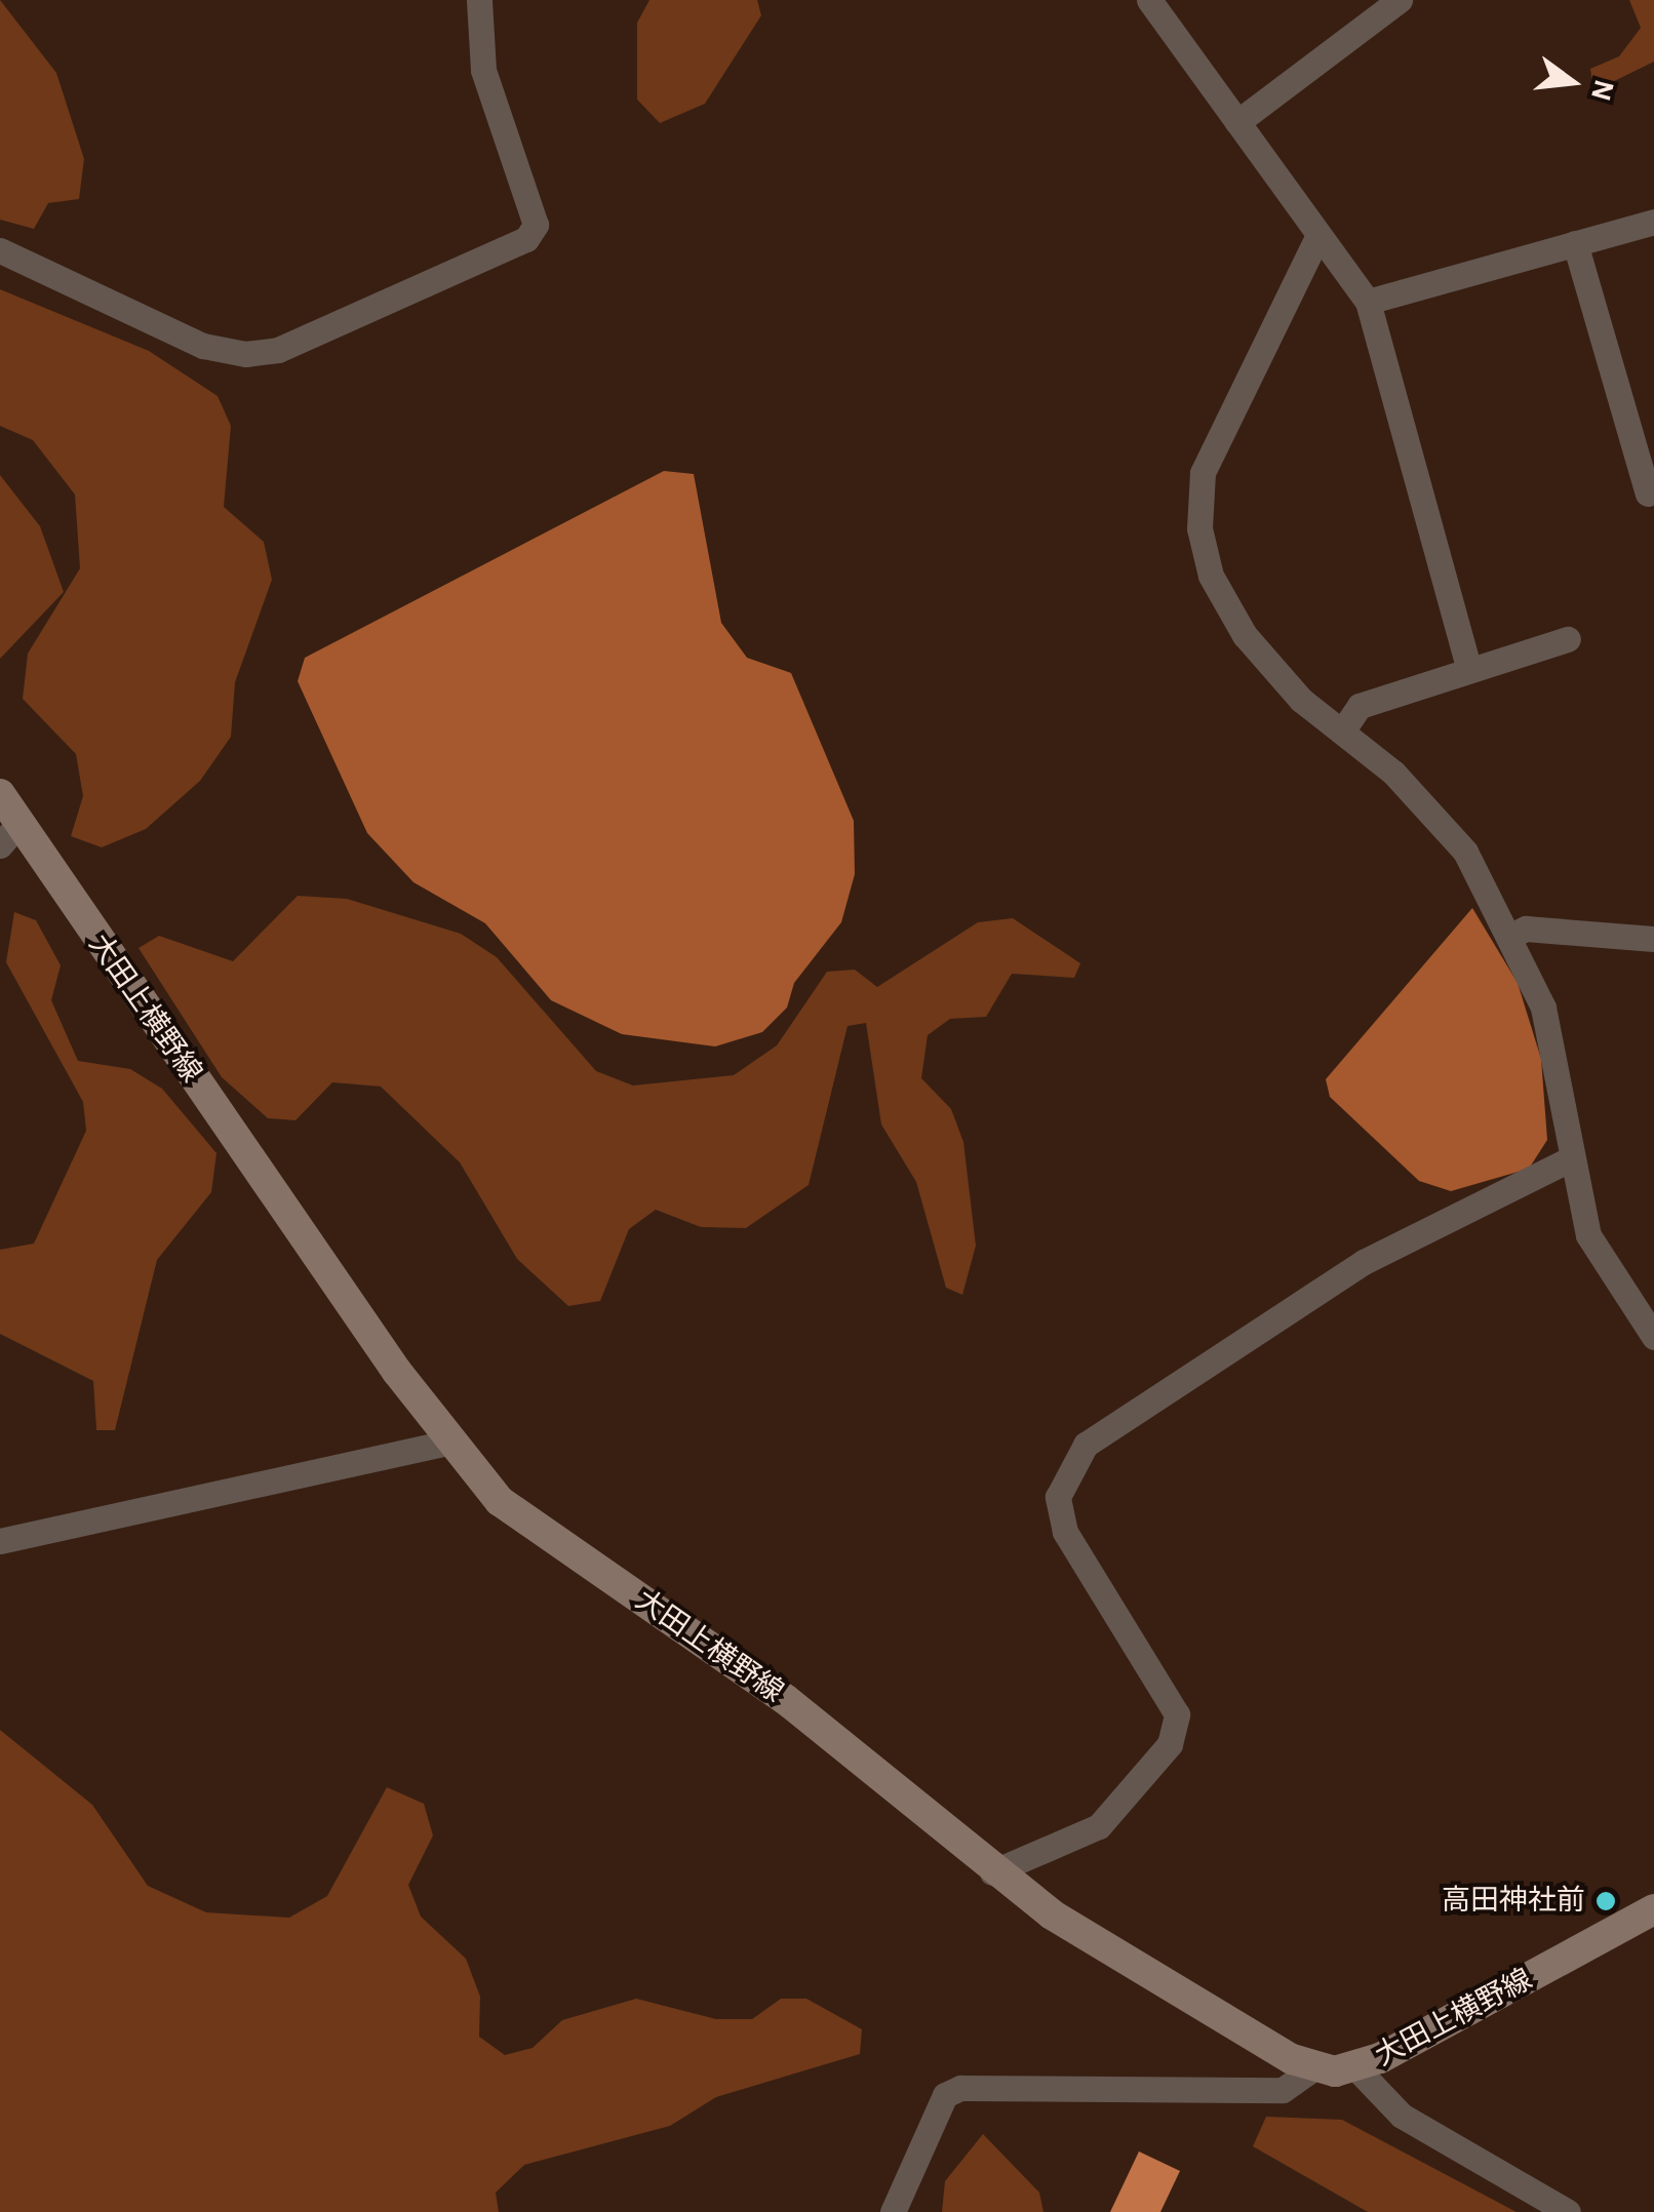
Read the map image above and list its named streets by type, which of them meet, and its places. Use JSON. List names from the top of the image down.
{
  "streets": {
    "main road": ["大田上横野線"]
  },
  "places": ["高田神社前"],
  "north": "right"
}
